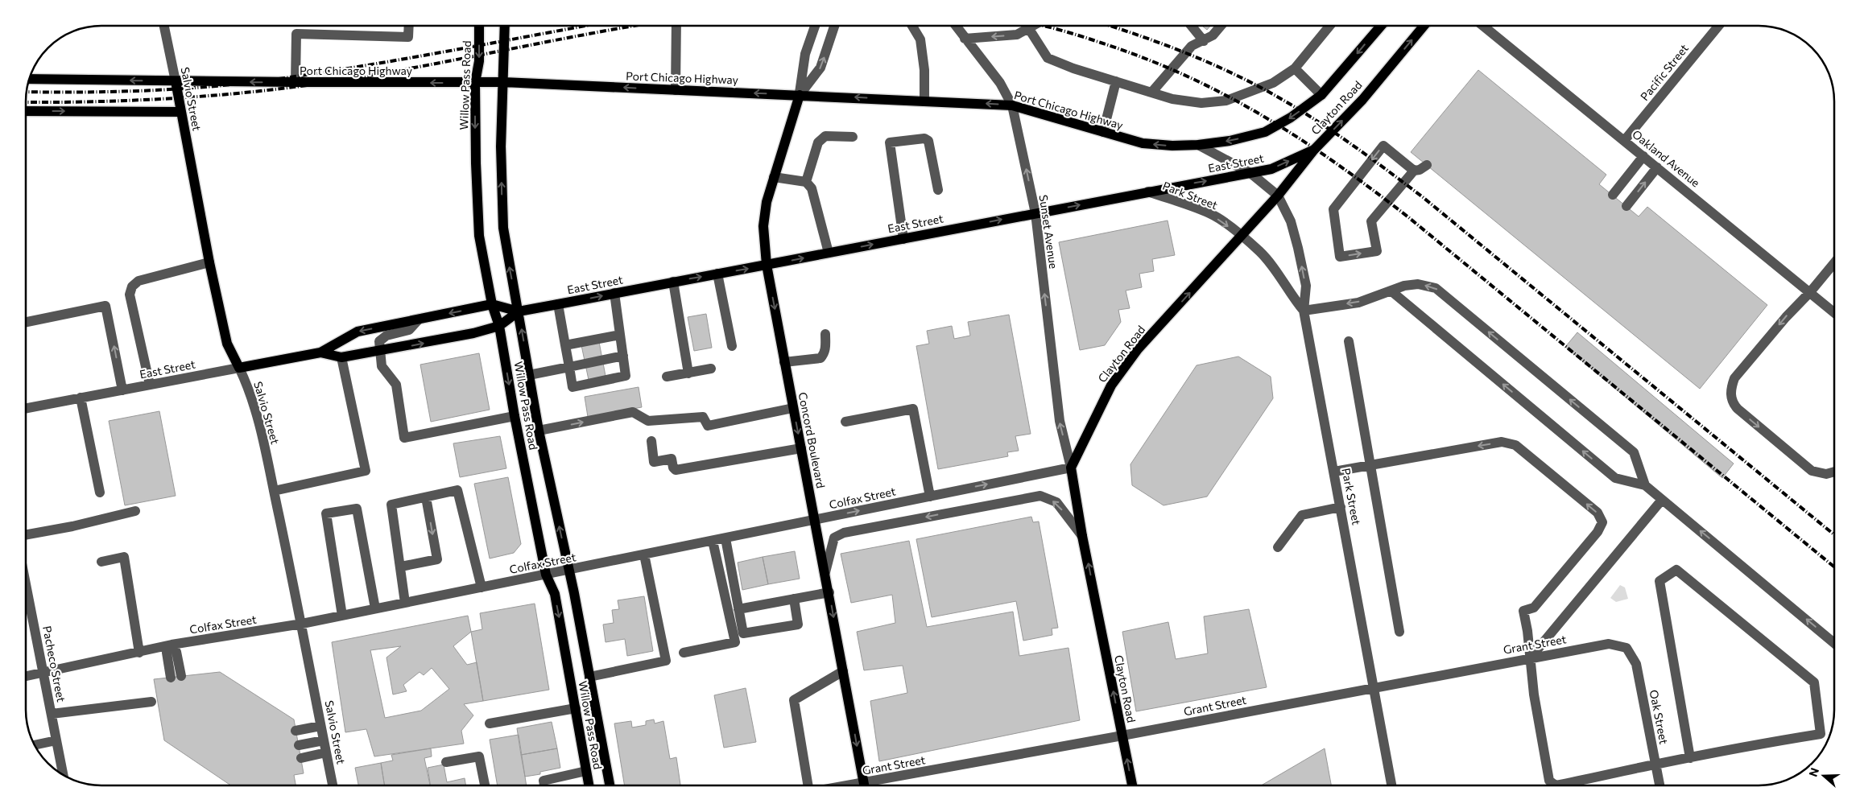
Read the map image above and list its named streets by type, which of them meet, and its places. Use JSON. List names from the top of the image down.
{
  "streets": {
    "main road": [
      "Port Chicago Highway",
      "Willow Pass Road",
      "Salvio Street",
      "Clayton Road",
      "East Street",
      "Concord Boulevard"
    ],
    "street": [
      "Pacific Street",
      "Oakland Avenue",
      "Park Street",
      "Sunset Avenue",
      "Colfax Street",
      "Grant Street",
      "Pacheco Street",
      "Oak Street"
    ]
  },
  "crossings": [
    ["Port Chicago Highway", "Willow Pass Road"],
    ["Port Chicago Highway", "Salvio Street"],
    ["Port Chicago Highway", "Clayton Road"],
    ["Port Chicago Highway", "Park Street"],
    ["Port Chicago Highway", "Sunset Avenue"],
    ["Port Chicago Highway", "Concord Boulevard"],
    ["Pacific Street", "Oakland Avenue"],
    ["Willow Pass Road", "East Street"],
    ["Willow Pass Road", "Colfax Street"],
    ["Salvio Street", "East Street"],
    ["Salvio Street", "Colfax Street"],
    ["Clayton Road", "East Street"],
    ["Clayton Road", "Park Street"],
    ["Clayton Road", "Sunset Avenue"],
    ["Clayton Road", "Colfax Street"],
    ["Clayton Road", "Grant Street"],
    ["East Street", "Park Street"],
    ["East Street", "Sunset Avenue"],
    ["East Street", "Concord Boulevard"],
    ["Park Street", "Grant Street"],
    ["Sunset Avenue", "Colfax Street"],
    ["Concord Boulevard", "Colfax Street"],
    ["Colfax Street", "Pacheco Street"],
    ["Grant Street", "Oak Street"]
  ],
  "one_way": ["Port Chicago Highway", "Sunset Avenue"],
  "north": "left"
}
